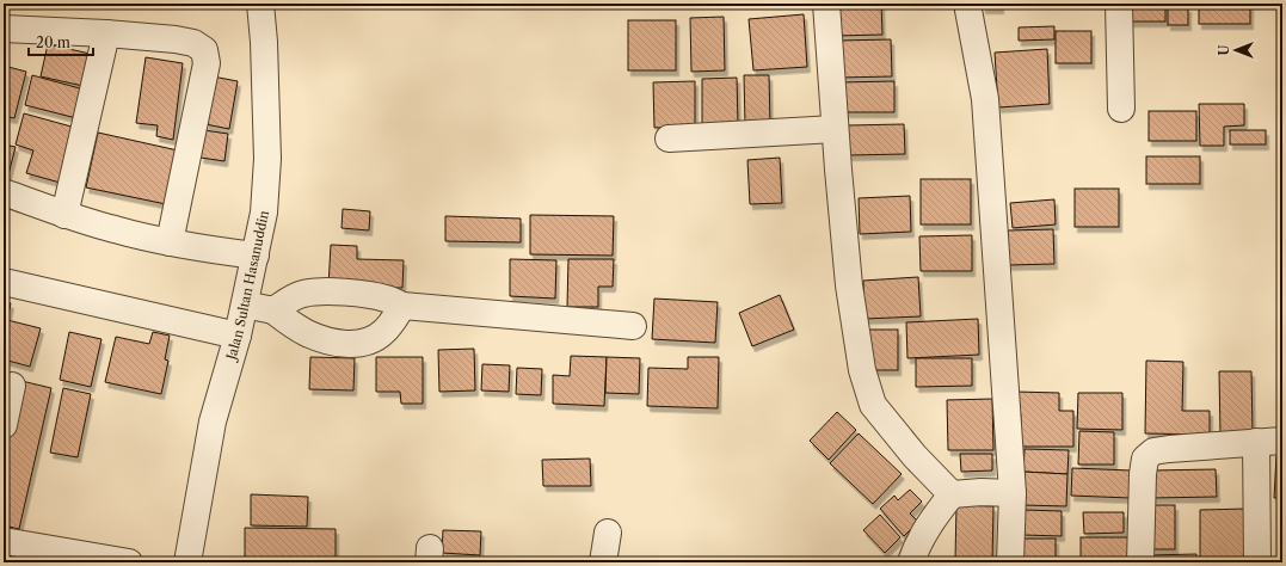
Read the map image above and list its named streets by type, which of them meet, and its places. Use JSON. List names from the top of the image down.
{
  "streets": {
    "street": ["Jalan Sultan Hasanuddin"]
  },
  "scale_bar": "20 m",
  "north": "left"
}
